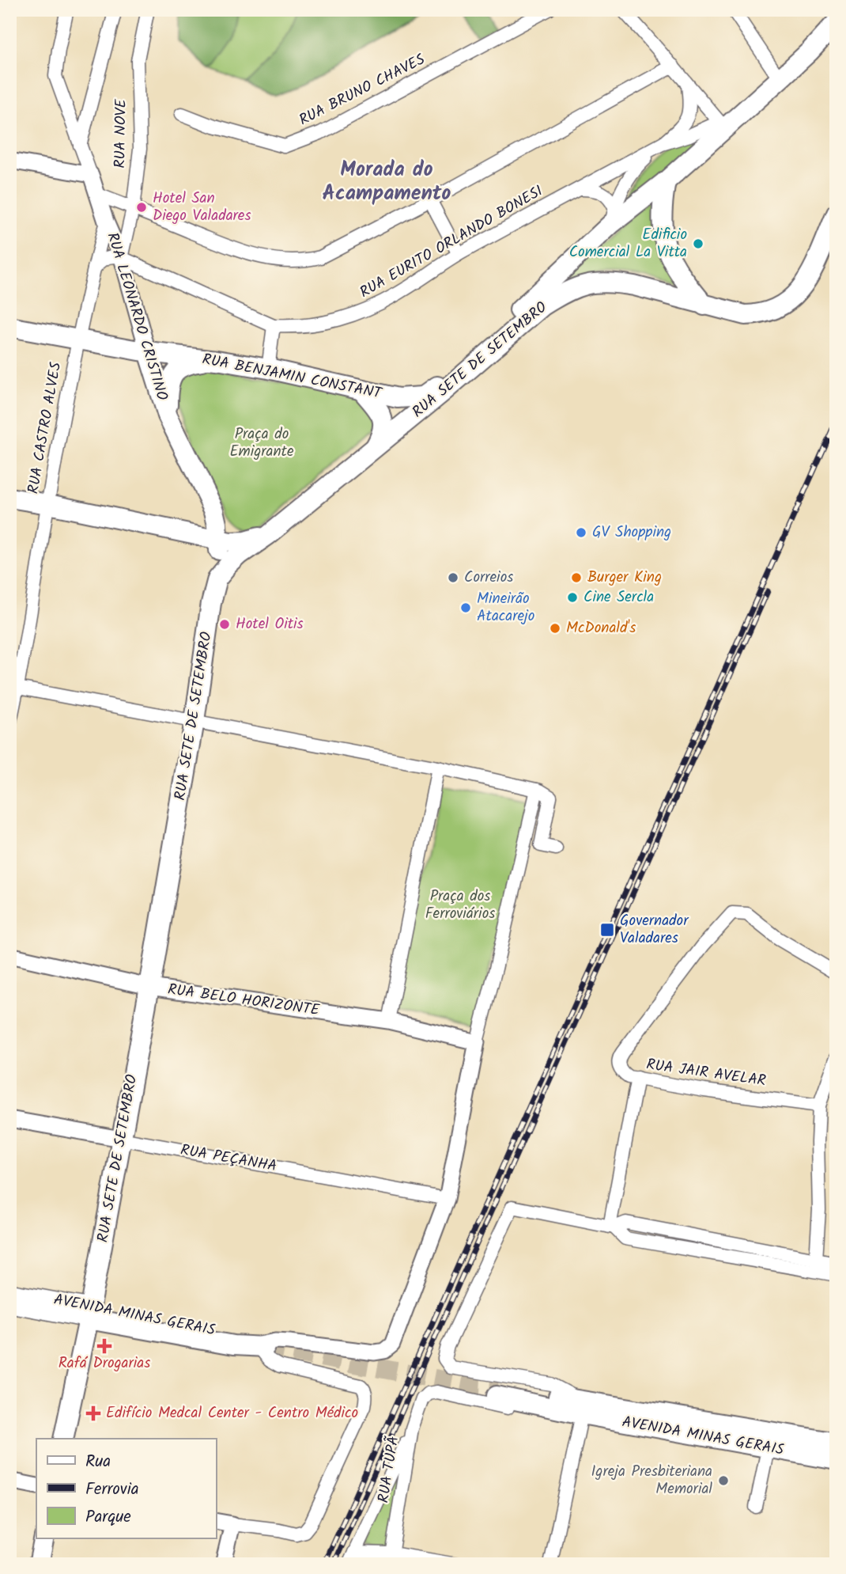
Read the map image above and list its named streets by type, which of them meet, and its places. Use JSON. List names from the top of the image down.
{
  "streets": {
    "main road": [
      "RUA LEONARDO CRISTINO",
      "RUA SETE DE SETEMBRO",
      "RUA BENJAMIN CONSTANT",
      "AVENIDA MINAS GERAIS"
    ],
    "street": [
      "RUA BRUNO CHAVES",
      "RUA NOVE",
      "RUA EURITO ORLANDO BONESI",
      "RUA CASTRO ALVES",
      "RUA BELO HORIZONTE",
      "RUA JAIR AVELAR",
      "RUA PEÇANHA",
      "RUA TUPÃ"
    ]
  },
  "crossings": [
    ["RUA NOVE", "RUA EURITO ORLANDO BONESI"],
    ["RUA NOVE", "RUA LEONARDO CRISTINO"],
    ["RUA EURITO ORLANDO BONESI", "RUA LEONARDO CRISTINO"],
    ["RUA EURITO ORLANDO BONESI", "RUA SETE DE SETEMBRO"],
    ["RUA LEONARDO CRISTINO", "RUA SETE DE SETEMBRO"],
    ["RUA LEONARDO CRISTINO", "RUA BENJAMIN CONSTANT"],
    ["RUA LEONARDO CRISTINO", "RUA CASTRO ALVES"],
    ["RUA SETE DE SETEMBRO", "RUA BENJAMIN CONSTANT"],
    ["RUA SETE DE SETEMBRO", "RUA BELO HORIZONTE"],
    ["RUA SETE DE SETEMBRO", "RUA PEÇANHA"],
    ["RUA SETE DE SETEMBRO", "AVENIDA MINAS GERAIS"],
    ["RUA BENJAMIN CONSTANT", "RUA CASTRO ALVES"],
    ["RUA JAIR AVELAR", "AVENIDA MINAS GERAIS"],
    ["RUA PEÇANHA", "AVENIDA MINAS GERAIS"],
    ["AVENIDA MINAS GERAIS", "RUA TUPÃ"]
  ],
  "districts": ["Morada do Acampamento"],
  "parks": ["Praça do Emigrante", "Praça dos Ferroviários"],
  "places": {
    "other": [
      "Hotel San Diego Valadares",
      "Edificio Comercial La Vitta",
      "GV Shopping",
      "Correios",
      "Burger King",
      "Cine Sercla",
      "Mineirão Atacarejo",
      "Hotel Oitis",
      "McDonald's",
      "Igreja Presbiteriana Memorial"
    ],
    "transit": ["Governador Valadares"],
    "health": ["Rafá Drogarias", "Edifício Medcal Center - Centro Médico"]
  },
  "legend": ["Rua", "Ferrovia", "Parque"]
}
